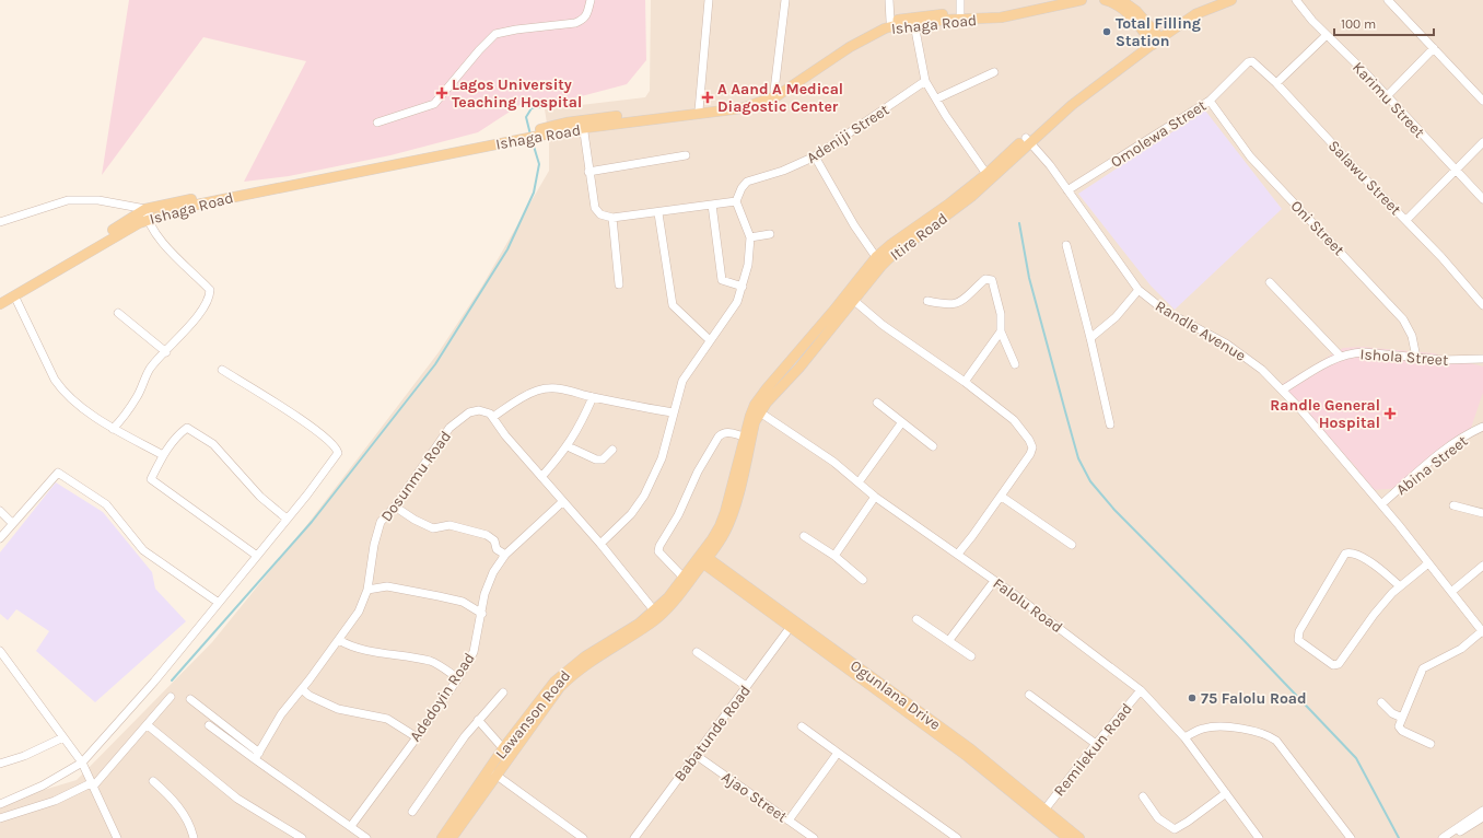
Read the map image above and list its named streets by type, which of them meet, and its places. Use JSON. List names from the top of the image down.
{
  "streets": {
    "main road": [
      "Ishaga Road",
      "Itire Road",
      "Ogunlana Drive",
      "Lawanson Road"
    ],
    "street": [
      "Karimu Street",
      "Adeniji Street",
      "Omolewa Street",
      "Salawu Street",
      "Oni Street",
      "Randle Avenue",
      "Ishola Street",
      "Abina Street",
      "Dosunmu Road",
      "Falolu Road",
      "Adedoyin Road",
      "Babatunde Road",
      "Remilekun Road",
      "Ajao Street"
    ]
  },
  "crossings": [
    ["Omolewa Street", "Salawu Street"],
    ["Omolewa Street", "Oni Street"],
    ["Omolewa Street", "Randle Avenue"],
    ["Oni Street", "Ishola Street"],
    ["Itire Road", "Randle Avenue"],
    ["Itire Road", "Falolu Road"],
    ["Itire Road", "Ogunlana Drive"],
    ["Itire Road", "Lawanson Road"],
    ["Randle Avenue", "Ishola Street"],
    ["Randle Avenue", "Abina Street"],
    ["Falolu Road", "Remilekun Road"],
    ["Ogunlana Drive", "Lawanson Road"],
    ["Ogunlana Drive", "Babatunde Road"],
    ["Ogunlana Drive", "Remilekun Road"],
    ["Babatunde Road", "Ajao Street"]
  ],
  "places": {
    "other": ["Total Filling Station", "75 Falolu Road"],
    "health": ["Lagos University Teaching Hospital", "A Aand A Medical Diagostic Center", "Randle General Hospital"]
  },
  "scale_bar": "100 m"
}
